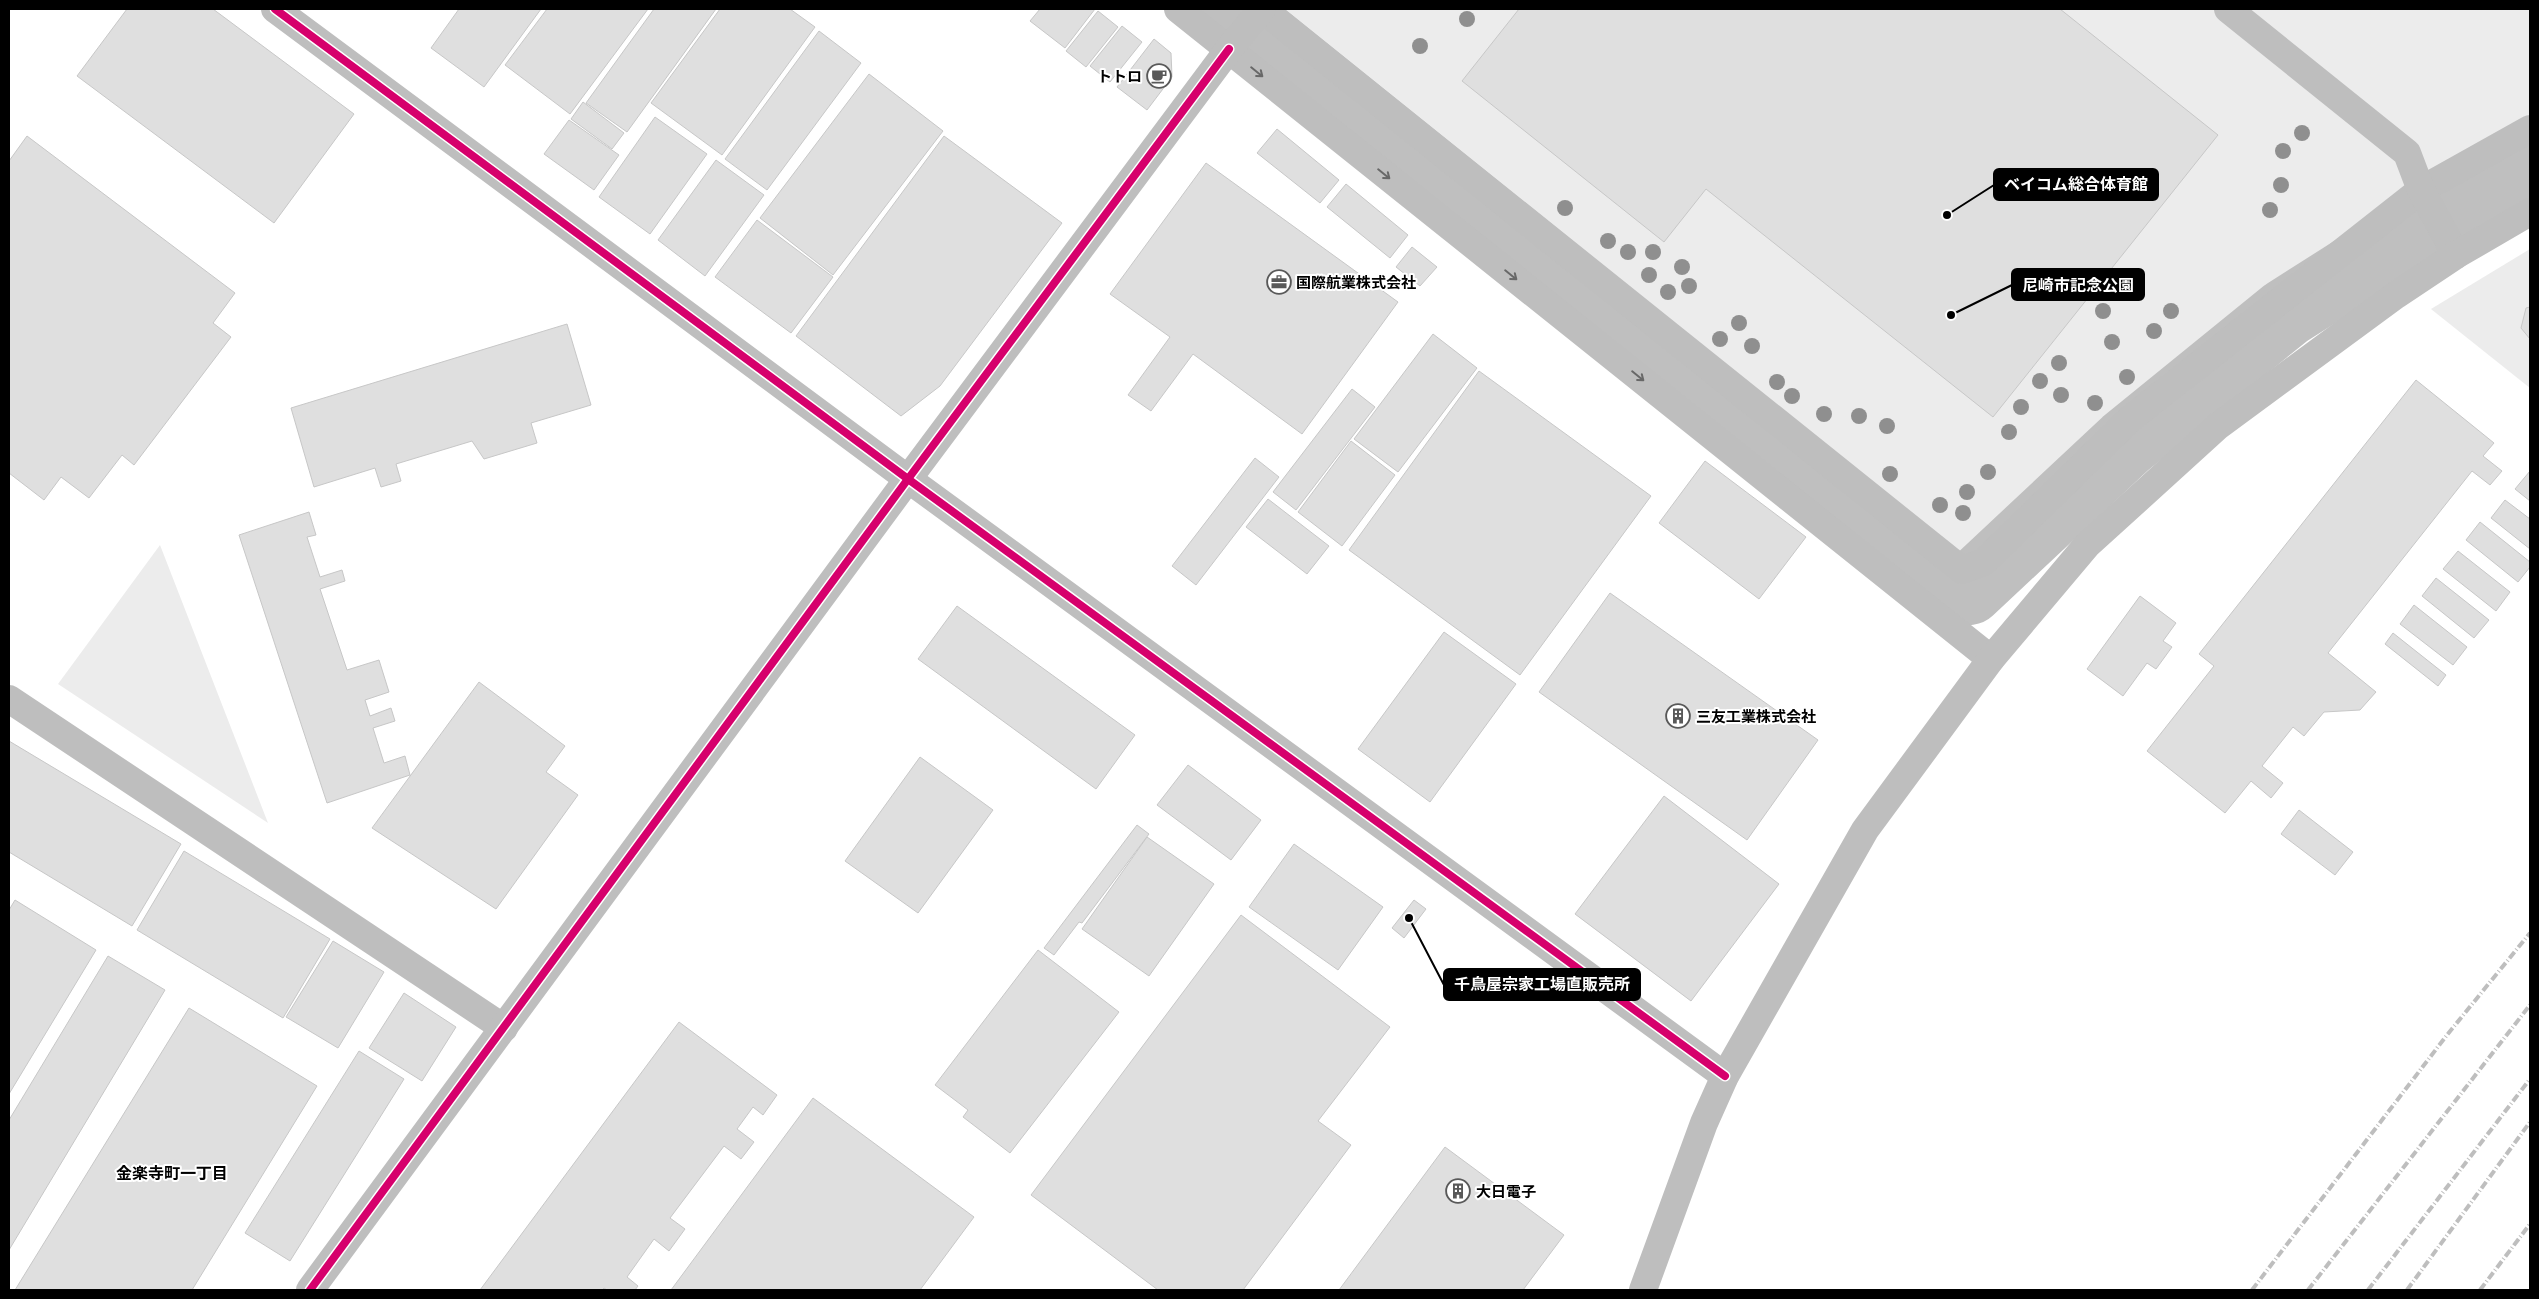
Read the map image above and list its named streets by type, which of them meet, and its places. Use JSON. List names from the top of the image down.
{
  "districts": ["金楽寺町一丁目"],
  "places": {
    "cafe": ["トトロ"],
    "other": ["ベイコム総合体育館", "尼崎市記念公園", "千鳥屋宗家工場直販売所"],
    "office": ["国際航業株式会社"],
    "building": ["三友工業株式会社", "大日電子"]
  }
}
